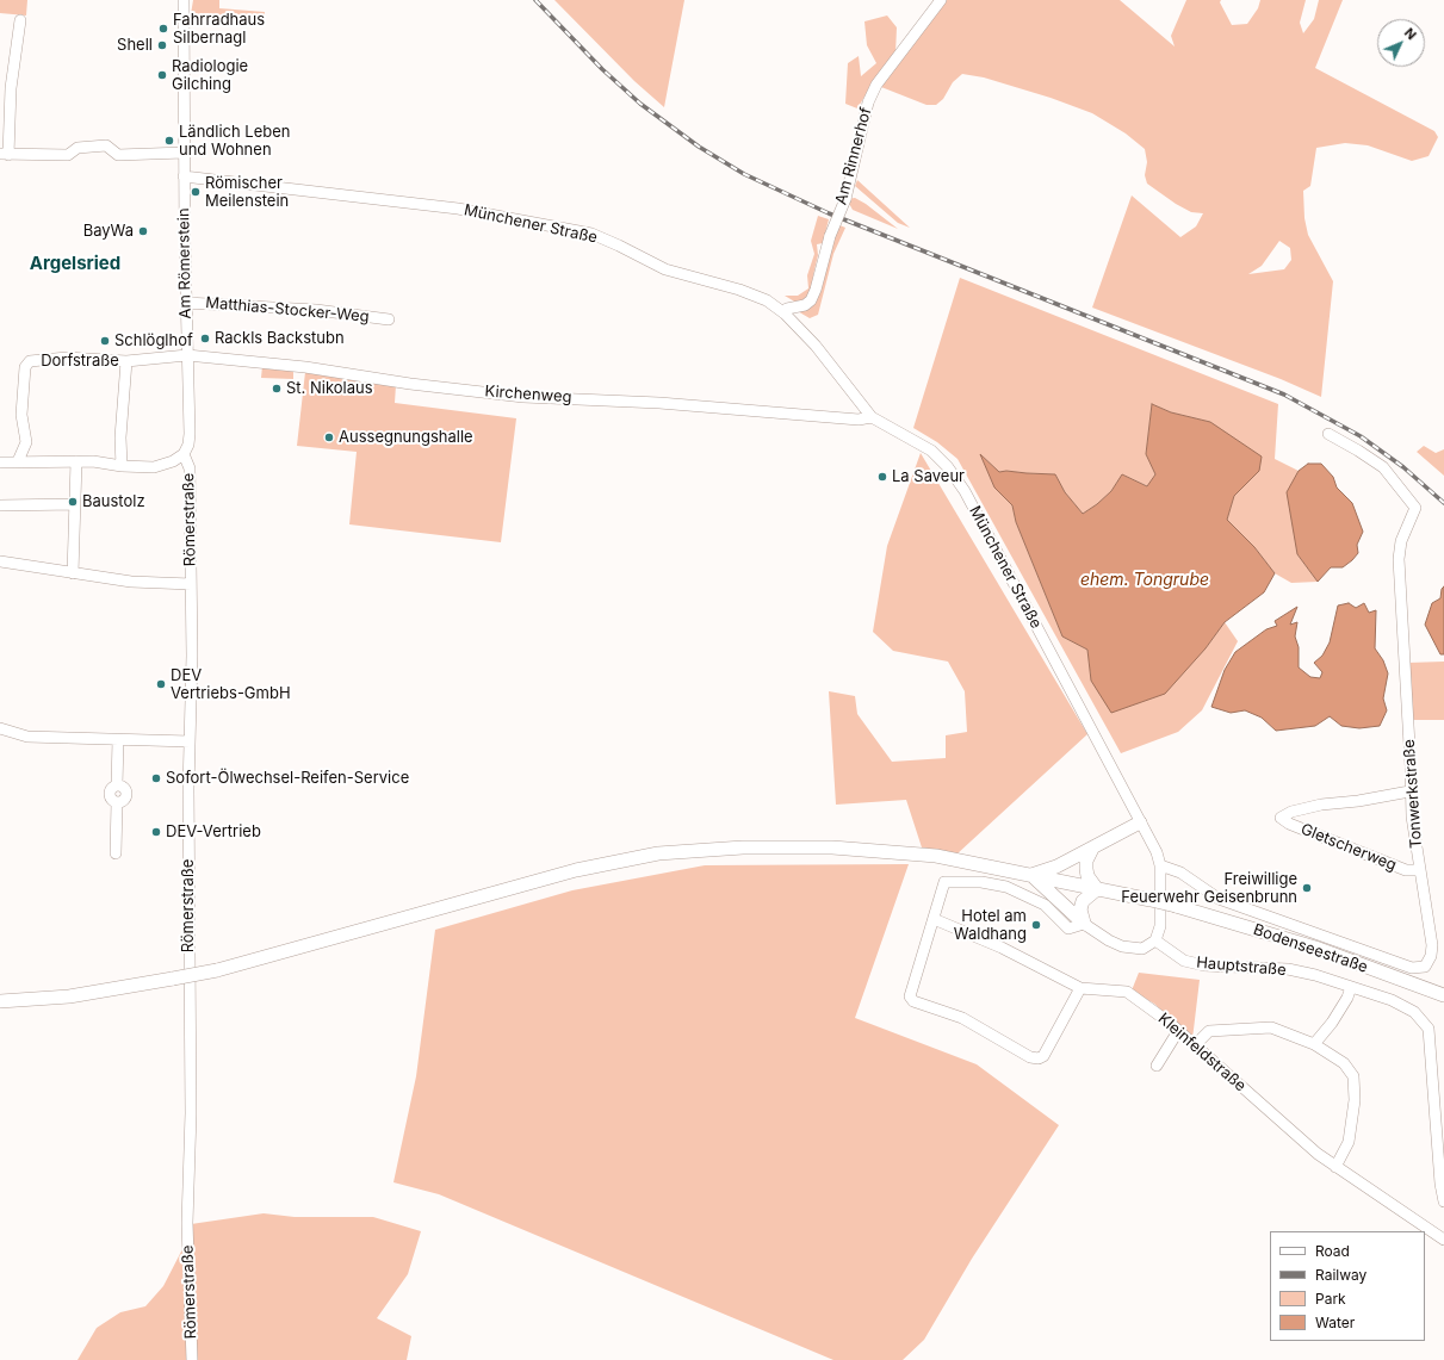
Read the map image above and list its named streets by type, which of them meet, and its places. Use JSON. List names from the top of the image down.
{
  "streets": {
    "main road": ["Bodenseestraße"],
    "street": [
      "Am Rinnerhof",
      "Münchener Straße",
      "Am Römerstein",
      "Matthias-Stocker-Weg",
      "Dorfstraße",
      "Kirchenweg",
      "Römerstraße",
      "Tonwerkstraße",
      "Gletscherweg",
      "Hauptstraße",
      "Kleinfeldstraße"
    ]
  },
  "crossings": [
    ["Am Rinnerhof", "Münchener Straße"],
    ["Münchener Straße", "Am Römerstein"],
    ["Münchener Straße", "Kirchenweg"],
    ["Münchener Straße", "Tonwerkstraße"],
    ["Am Römerstein", "Matthias-Stocker-Weg"],
    ["Am Römerstein", "Dorfstraße"],
    ["Am Römerstein", "Kirchenweg"],
    ["Am Römerstein", "Römerstraße"],
    ["Dorfstraße", "Kirchenweg"],
    ["Tonwerkstraße", "Gletscherweg"]
  ],
  "districts": ["Argelsried"],
  "water": ["ehem. Tongrube"],
  "places": [
    "Fahrradhaus Silbernagl",
    "Shell",
    "Radiologie Gilching",
    "Ländlich Leben und Wohnen",
    "Römischer Meilenstein",
    "BayWa",
    "Rackls Backstubn",
    "Schlöglhof",
    "St. Nikolaus",
    "Aussegnungshalle",
    "La Saveur",
    "Baustolz",
    "DEV Vertriebs-GmbH",
    "Sofort-Ölwechsel-Reifen-Service",
    "DEV-Vertrieb",
    "Freiwillige Feuerwehr Geisenbrunn",
    "Hotel am Waldhang"
  ],
  "legend": [
    "Road",
    "Railway",
    "Park",
    "Water"
  ],
  "north": "top right"
}
